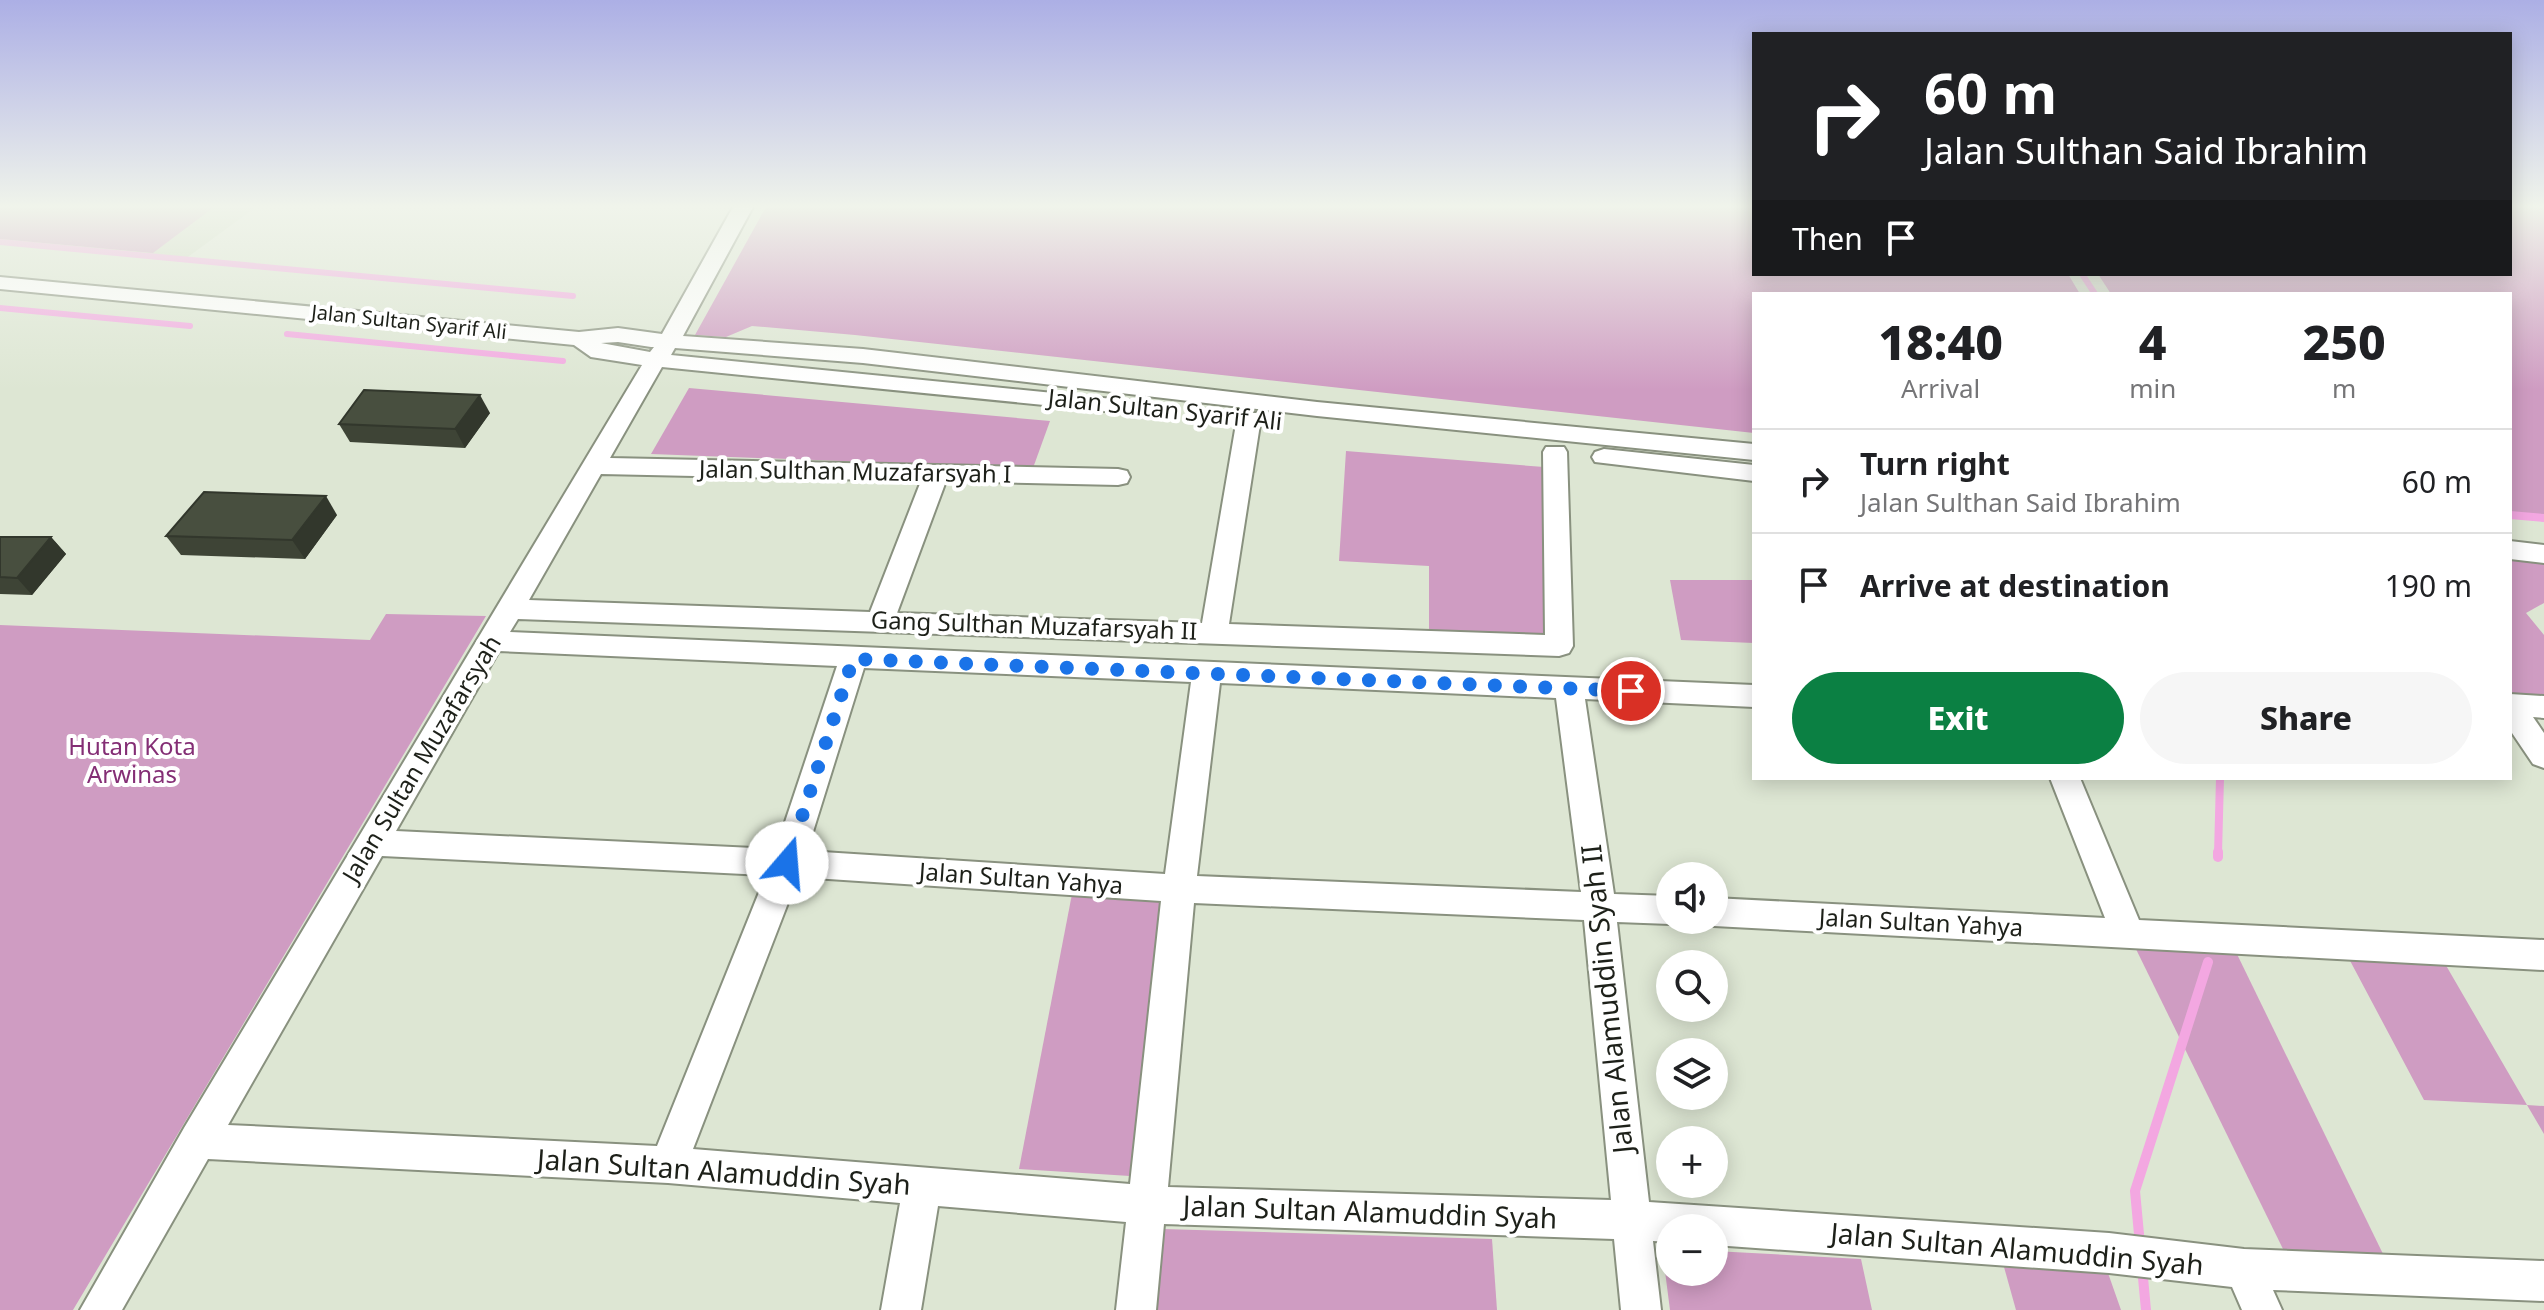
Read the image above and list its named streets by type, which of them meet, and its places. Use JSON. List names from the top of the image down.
{
  "streets": {
    "street": [
      "Jalan Sultan Syarif Ali",
      "Jalan Sulthan Muzafarsyah I",
      "Gang Sulthan Muzafarsyah II",
      "Jalan Sultan Muzafarsyah",
      "Jalan Sultan Yahya",
      "Jalan Alamuddin Syah II",
      "Jalan Sultan Alamuddin Syah"
    ]
  },
  "crossings": [
    ["Jalan Sultan Syarif Ali", "Gang Sulthan Muzafarsyah II"],
    ["Jalan Sultan Syarif Ali", "Jalan Sultan Muzafarsyah"],
    ["Jalan Sulthan Muzafarsyah I", "Jalan Sultan Muzafarsyah"],
    ["Gang Sulthan Muzafarsyah II", "Jalan Sultan Muzafarsyah"],
    ["Jalan Sultan Muzafarsyah", "Jalan Sultan Yahya"],
    ["Jalan Sultan Muzafarsyah", "Jalan Sultan Alamuddin Syah"],
    ["Jalan Sultan Yahya", "Jalan Alamuddin Syah II"],
    ["Jalan Alamuddin Syah II", "Jalan Sultan Alamuddin Syah"]
  ],
  "parks": ["Hutan Kota Arwinas"],
  "page": {
    "turn": ["60 m", "Jalan Sulthan Said Ibrahim"],
    "then": "Then",
    "eta": [
      "18:40",
      "Arrival",
      "4",
      "min",
      "250",
      "m"
    ],
    "list": [
      {
        "name": "Turn right",
        "note": "Jalan Sulthan Said Ibrahim",
        "value": "60 m"
      },
      {
        "name": "Arrive at destination",
        "value": "190 m"
      }
    ],
    "buttons": ["Exit", "Share"],
    "map_buttons": ["+", "−"]
  }
}
